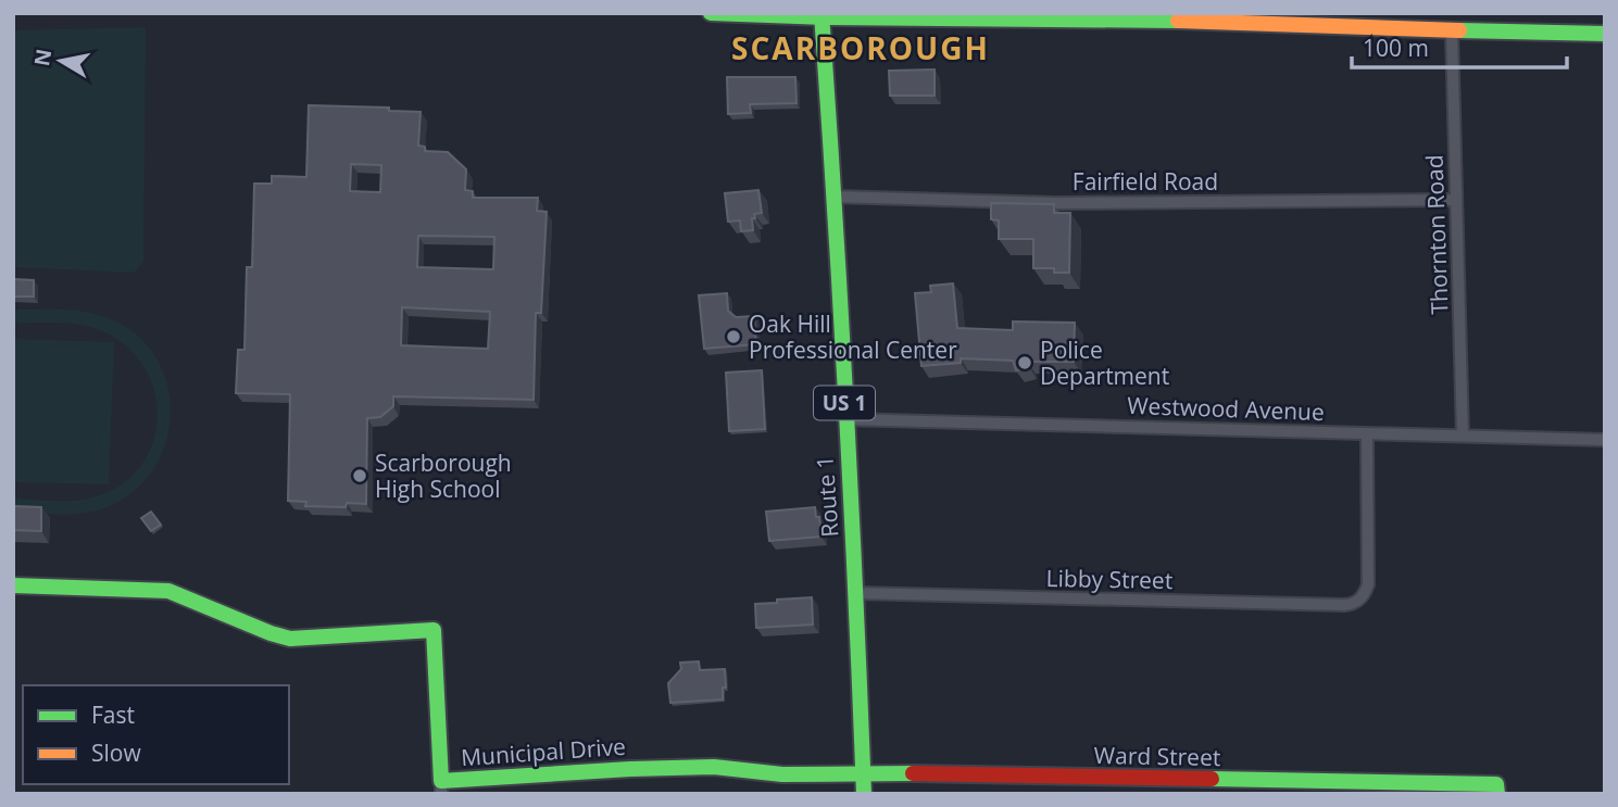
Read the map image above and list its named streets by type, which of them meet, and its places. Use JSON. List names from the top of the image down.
{
  "streets": {
    "main road": [
      "US 1",
      "Route 1",
      "Municipal Drive",
      "Ward Street"
    ],
    "street": [
      "Fairfield Road",
      "Thornton Road",
      "Westwood Avenue",
      "Libby Street"
    ]
  },
  "crossings": [
    ["Fairfield Road", "Thornton Road"],
    ["Fairfield Road", "Route 1"],
    ["Thornton Road", "Westwood Avenue"],
    ["Westwood Avenue", "Route 1"],
    ["Westwood Avenue", "Libby Street"],
    ["Route 1", "Libby Street"],
    ["Route 1", "Municipal Drive"],
    ["Route 1", "Ward Street"],
    ["Municipal Drive", "Ward Street"]
  ],
  "districts": ["SCARBOROUGH"],
  "places": ["Oak Hill Professional Center", "Police Department", "Scarborough High School"],
  "legend": ["Fast", "Slow"],
  "scale_bar": "100 m",
  "north": "left"
}
